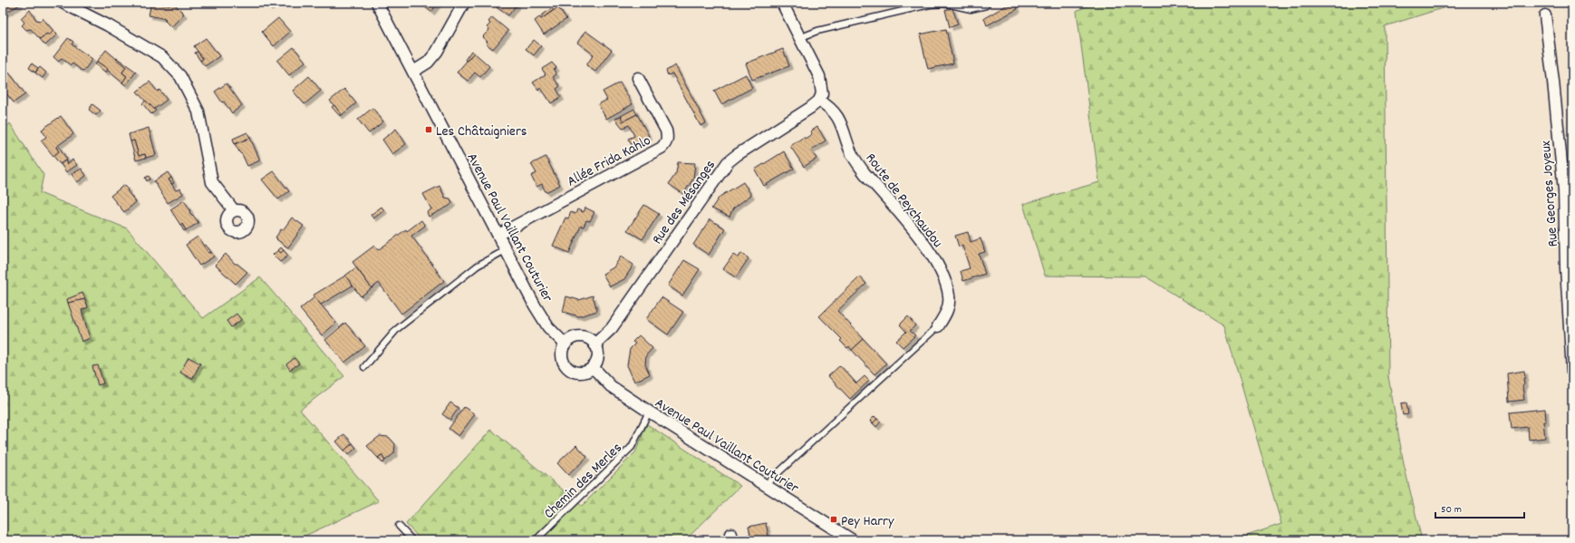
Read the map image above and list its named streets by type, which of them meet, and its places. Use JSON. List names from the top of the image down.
{
  "streets": {
    "street": [
      "Allée Frida Kahlo",
      "Rue Georges Joyeux",
      "Route de Peychaudou",
      "Rue des Mésanges",
      "Avenue Paul Vaillant Couturier"
    ],
    "lane": ["Chemin des Merles"]
  },
  "crossings": [
    ["Allée Frida Kahlo", "Avenue Paul Vaillant Couturier"],
    ["Route de Peychaudou", "Rue des Mésanges"],
    ["Route de Peychaudou", "Avenue Paul Vaillant Couturier"],
    ["Rue des Mésanges", "Avenue Paul Vaillant Couturier"],
    ["Avenue Paul Vaillant Couturier", "Chemin des Merles"]
  ],
  "places": {
    "transit": ["Les Châtaigniers", "Pey Harry"]
  },
  "scale_bar": "50 m"
}
